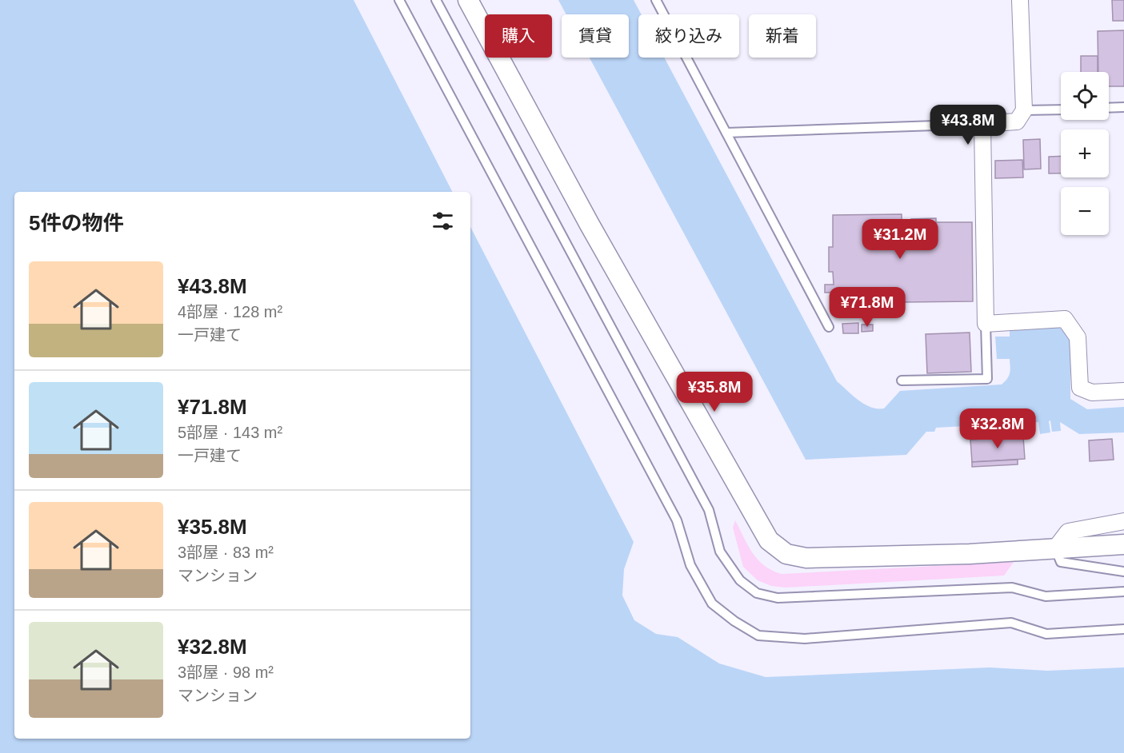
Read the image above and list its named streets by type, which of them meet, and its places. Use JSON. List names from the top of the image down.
{
  "page": {
    "chip": [
      "購入",
      "賃貸",
      "絞り込み",
      "新着"
    ],
    "map_buttons": ["+", "−"],
    "price": [
      "¥43.8M",
      "¥31.2M",
      "¥71.8M",
      "¥35.8M",
      "¥32.8M"
    ],
    "heading": "5件の物件",
    "list": [
      {
        "name": "¥43.8M",
        "note": "4部屋 · 128 m² · 一戸建て"
      },
      {
        "name": "¥71.8M",
        "note": "5部屋 · 143 m² · 一戸建て"
      },
      {
        "name": "¥35.8M",
        "note": "3部屋 · 83 m² · マンション"
      },
      {
        "name": "¥32.8M",
        "note": "3部屋 · 98 m² · マンション"
      }
    ]
  }
}
